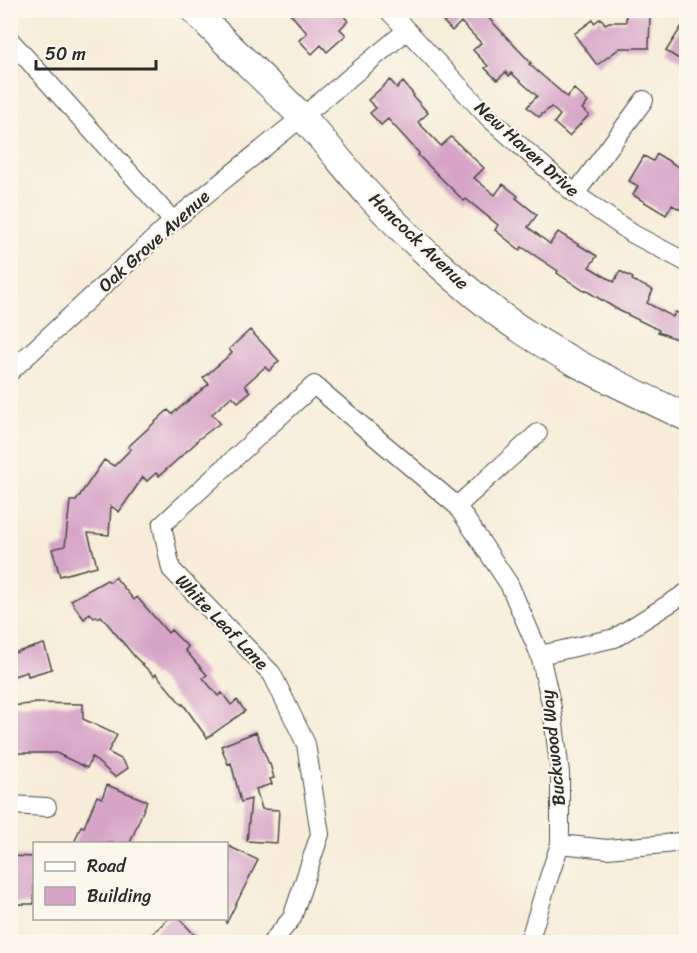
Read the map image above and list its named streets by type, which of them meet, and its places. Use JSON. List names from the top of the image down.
{
  "streets": {
    "main road": ["Hancock Avenue"],
    "street": [
      "New Haven Drive",
      "Oak Grove Avenue",
      "White Leaf Lane",
      "Buckwood Way"
    ]
  },
  "crossings": [
    ["New Haven Drive", "Oak Grove Avenue"],
    ["Oak Grove Avenue", "Hancock Avenue"],
    ["White Leaf Lane", "Buckwood Way"]
  ],
  "legend": ["Road", "Building"],
  "scale_bar": "50 m"
}
